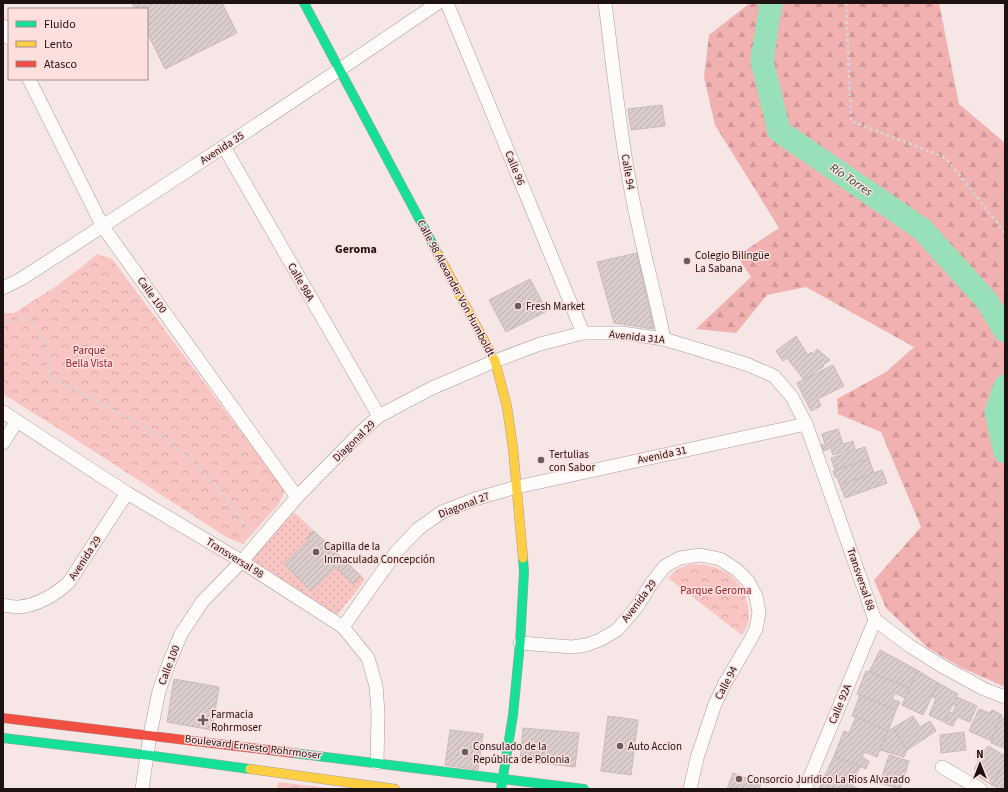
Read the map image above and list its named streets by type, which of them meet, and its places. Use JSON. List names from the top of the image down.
{
  "streets": {
    "main road": ["Calle 98 Alexander Von Humboldt", "Boulevard Ernesto Rohrmoser"],
    "street": [
      "Avenida 35",
      "Calle 96",
      "Calle 94",
      "Calle 98A",
      "Calle 100",
      "Avenida 31A",
      "Diagonal 29",
      "Avenida 31",
      "Diagonal 27",
      "Avenida 29",
      "Transversal 98",
      "Transversal 88",
      "Calle 92A"
    ]
  },
  "crossings": [
    ["Avenida 35", "Calle 98A"],
    ["Avenida 35", "Calle 98 Alexander Von Humboldt"],
    ["Avenida 35", "Calle 100"],
    ["Calle 96", "Avenida 31A"],
    ["Calle 94", "Avenida 31A"],
    ["Calle 94", "Avenida 29"],
    ["Calle 98A", "Diagonal 29"],
    ["Calle 98 Alexander Von Humboldt", "Avenida 31A"],
    ["Calle 98 Alexander Von Humboldt", "Diagonal 29"],
    ["Calle 98 Alexander Von Humboldt", "Avenida 31"],
    ["Calle 98 Alexander Von Humboldt", "Diagonal 27"],
    ["Calle 98 Alexander Von Humboldt", "Avenida 29"],
    ["Calle 98 Alexander Von Humboldt", "Boulevard Ernesto Rohrmoser"],
    ["Calle 100", "Diagonal 29"],
    ["Calle 100", "Transversal 98"],
    ["Calle 100", "Boulevard Ernesto Rohrmoser"],
    ["Avenida 31A", "Diagonal 29"],
    ["Avenida 31A", "Transversal 88"],
    ["Diagonal 29", "Transversal 98"],
    ["Avenida 31", "Diagonal 27"],
    ["Avenida 31", "Transversal 88"],
    ["Diagonal 27", "Transversal 98"],
    ["Avenida 29", "Transversal 98"],
    ["Transversal 98", "Boulevard Ernesto Rohrmoser"],
    ["Transversal 88", "Calle 92A"]
  ],
  "districts": ["Geroma"],
  "water": ["Río Torres"],
  "parks": ["Parque Bella Vista", "Parque Geroma"],
  "places": {
    "other": [
      "Colegio Bilingüe La Sabana",
      "Fresh Market",
      "Tertulias con Sabor",
      "Capilla de la Inmaculada Concepción",
      "Auto Accion",
      "Consulado de la República de Polonia",
      "Consorcio Juridico La Rios Alvarado"
    ],
    "health": ["Farmacia Rohrmoser"]
  },
  "legend": ["Fluido", "Lento", "Atasco"],
  "north": "top"
}
